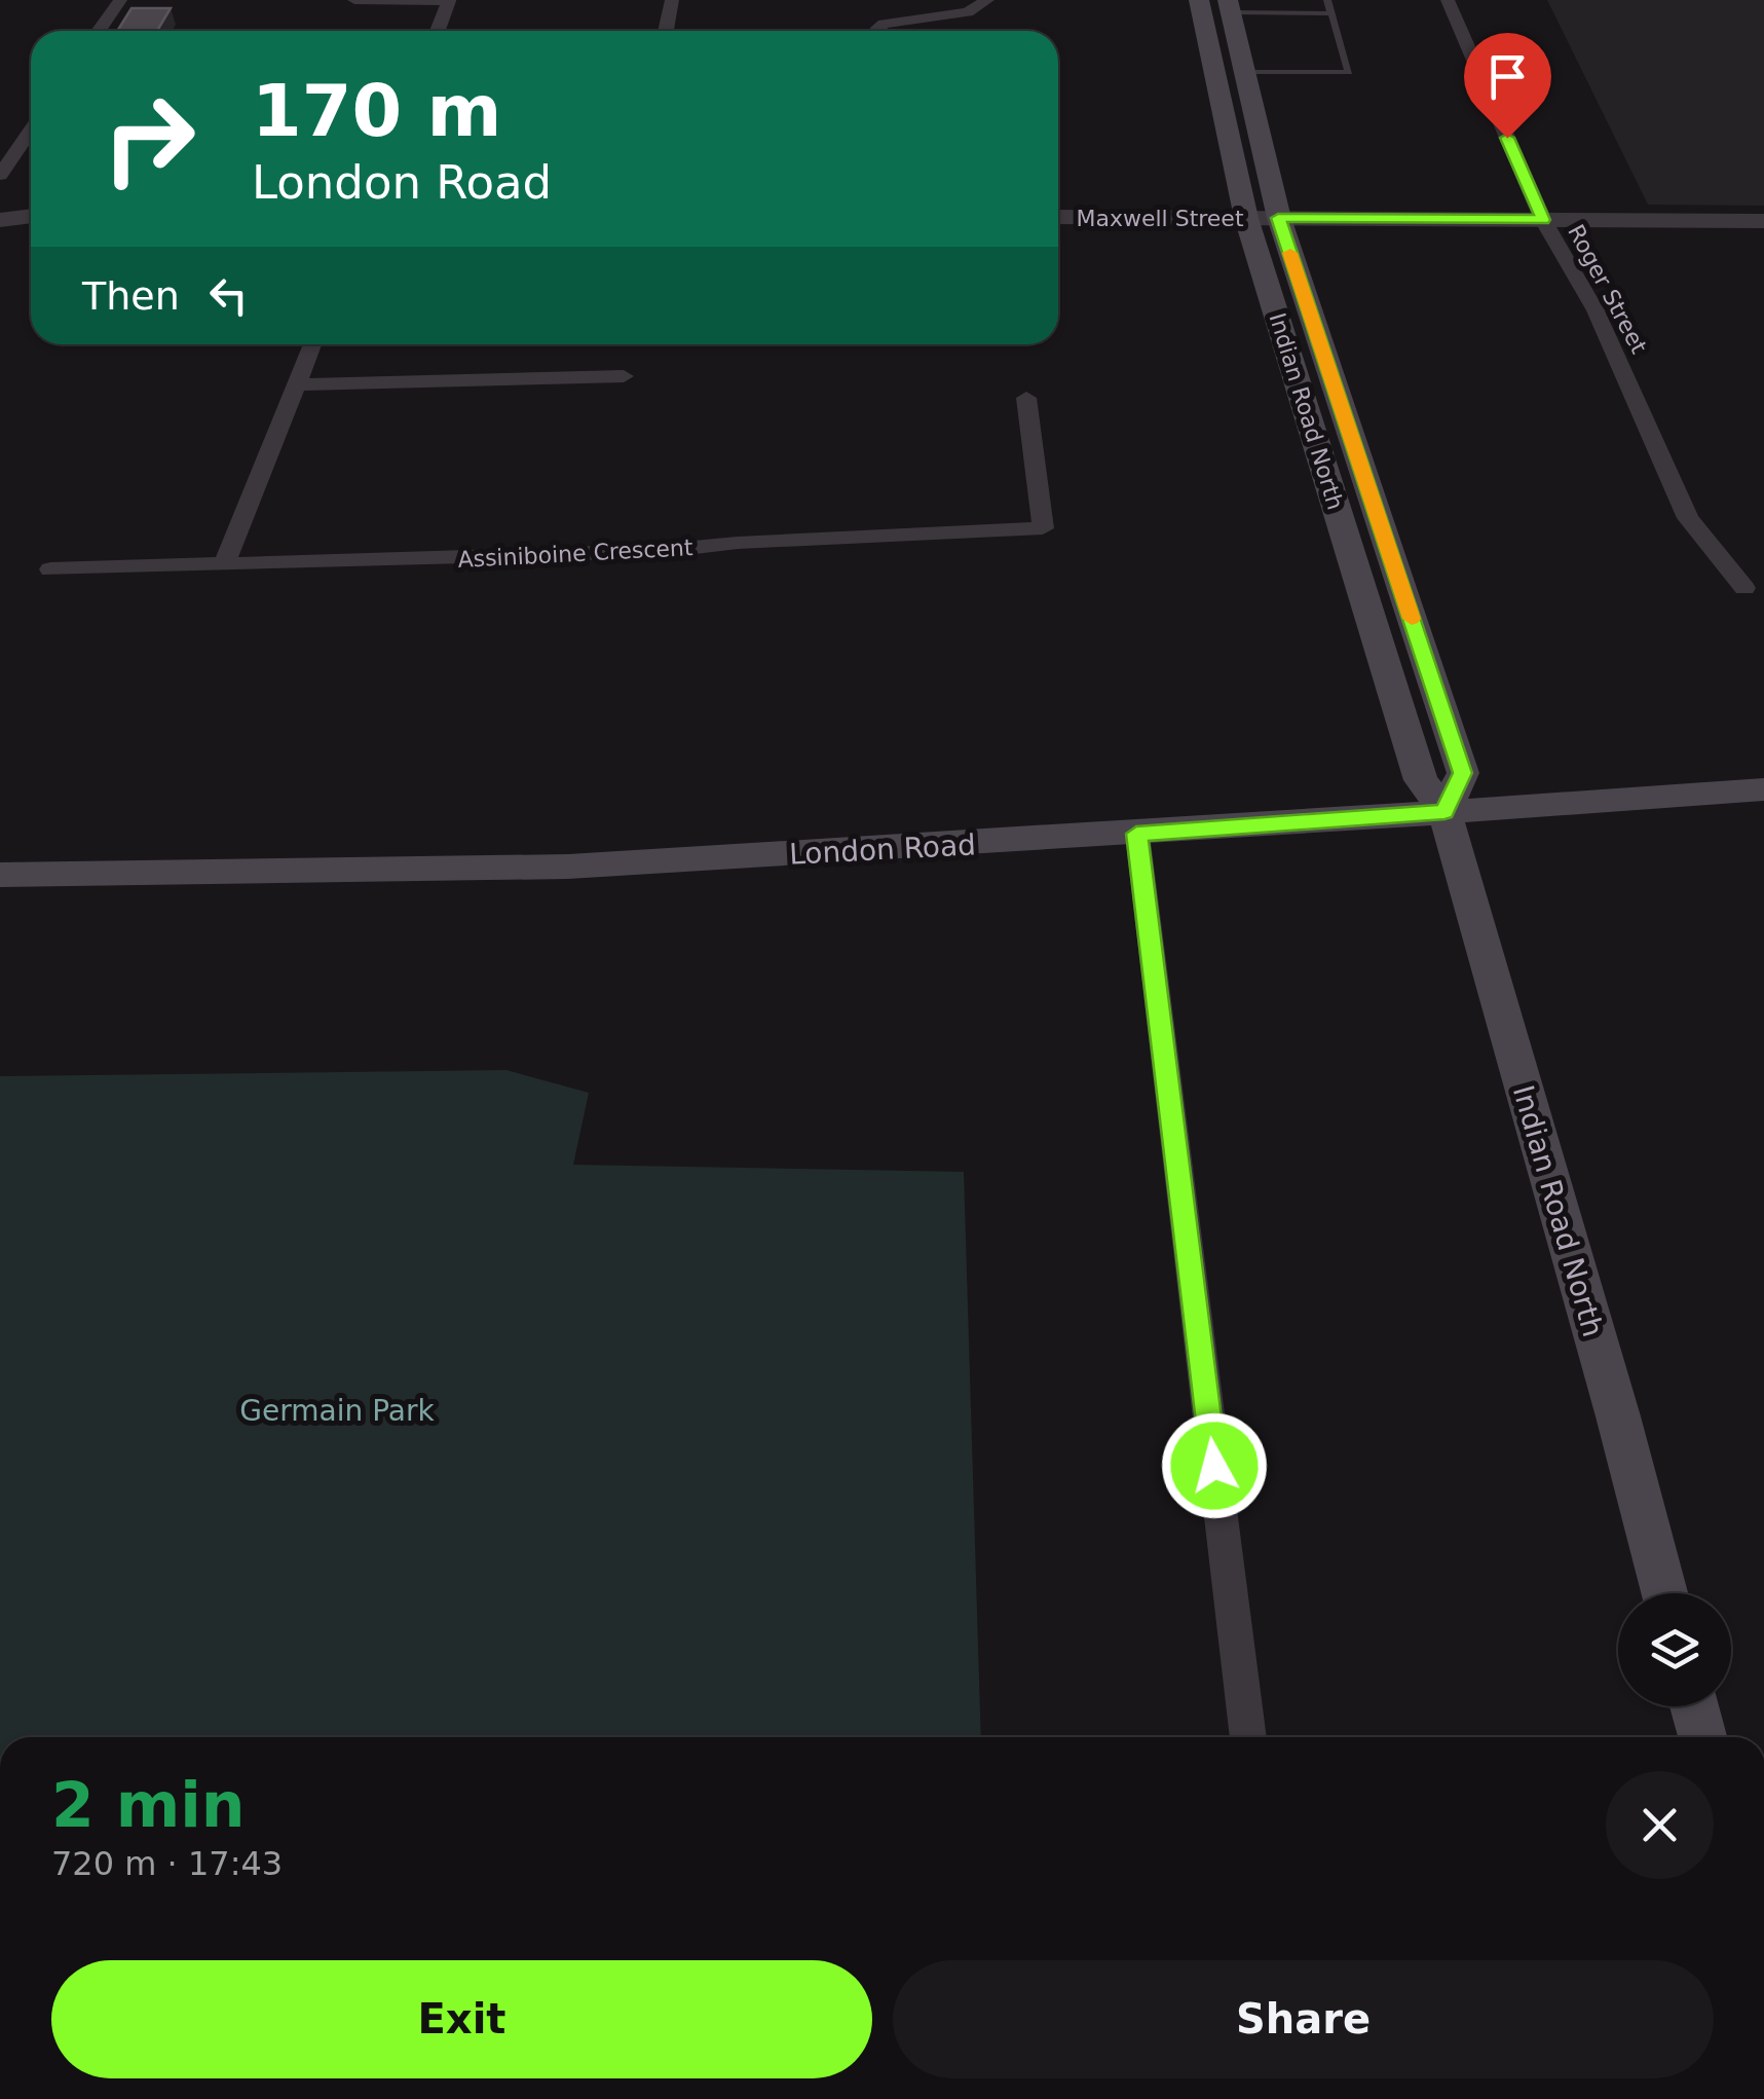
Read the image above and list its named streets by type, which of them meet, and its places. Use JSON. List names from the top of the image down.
{
  "streets": {
    "main road": ["Indian Road North", "London Road"],
    "street": ["Maxwell Street", "Roger Street", "Assiniboine Crescent"]
  },
  "crossings": [
    ["Maxwell Street", "Roger Street"],
    ["Maxwell Street", "Indian Road North"],
    ["Indian Road North", "London Road"]
  ],
  "parks": ["Germain Park"],
  "page": {
    "turn": ["170 m", "London Road"],
    "then": "Then",
    "heading": ["2 min", "720 m · 17:43"],
    "buttons": ["Exit", "Share"]
  }
}
